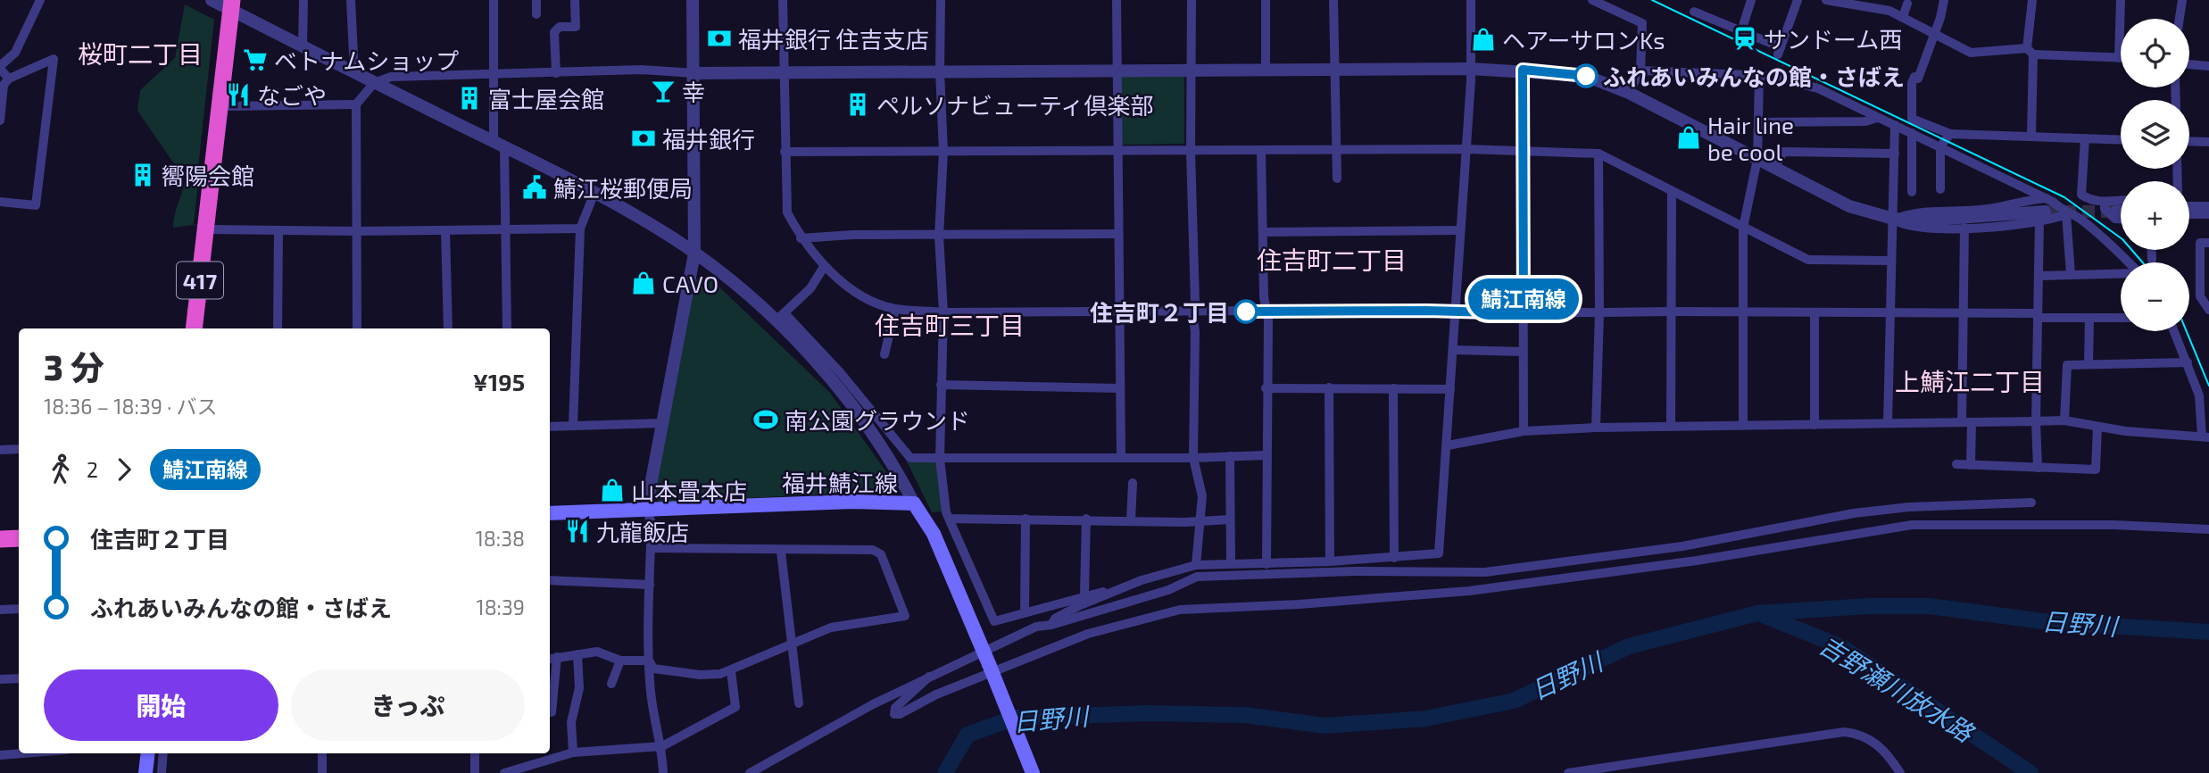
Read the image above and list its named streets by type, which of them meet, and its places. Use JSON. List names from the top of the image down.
{
  "streets": {
    "highway": ["417"],
    "main road": ["福井鯖江線"]
  },
  "districts": [
    "桜町二丁目",
    "住吉町二丁目",
    "住吉町三丁目",
    "上鯖江二丁目"
  ],
  "water": ["日野川", "吉野瀬川放水路"],
  "places": {
    "bank": ["福井銀行 住吉支店", "福井銀行"],
    "station": ["サンドーム西"],
    "shop": [
      "ヘアーサロンKs",
      "Hair line be cool",
      "CAVO",
      "山本畳本店"
    ],
    "supermarket": ["ベトナムショップ"],
    "other": ["ふれあいみんなの館・さばえ", "住吉町２丁目"],
    "bar": ["幸"],
    "restaurant": ["なごや", "九龍飯店"],
    "building": ["富士屋会館", "ペルソナビューティ倶楽部", "嚮陽会館"],
    "public building": ["鯖江桜郵便局"],
    "sports": ["南公園グラウンド"]
  },
  "lines": ["bus line 鯖江南線"],
  "page": {
    "on_map": "鯖江南線",
    "map_buttons": ["+", "−"],
    "heading": ["3 分", "18:36 – 18:39 · バス", "¥195"],
    "legs": ["2", "鯖江南線"],
    "list": [
      {
        "name": "住吉町２丁目",
        "value": "18:38"
      },
      {
        "name": "ふれあいみんなの館・さばえ",
        "value": "18:39"
      }
    ],
    "buttons": ["開始", "きっぷ"]
  }
}
